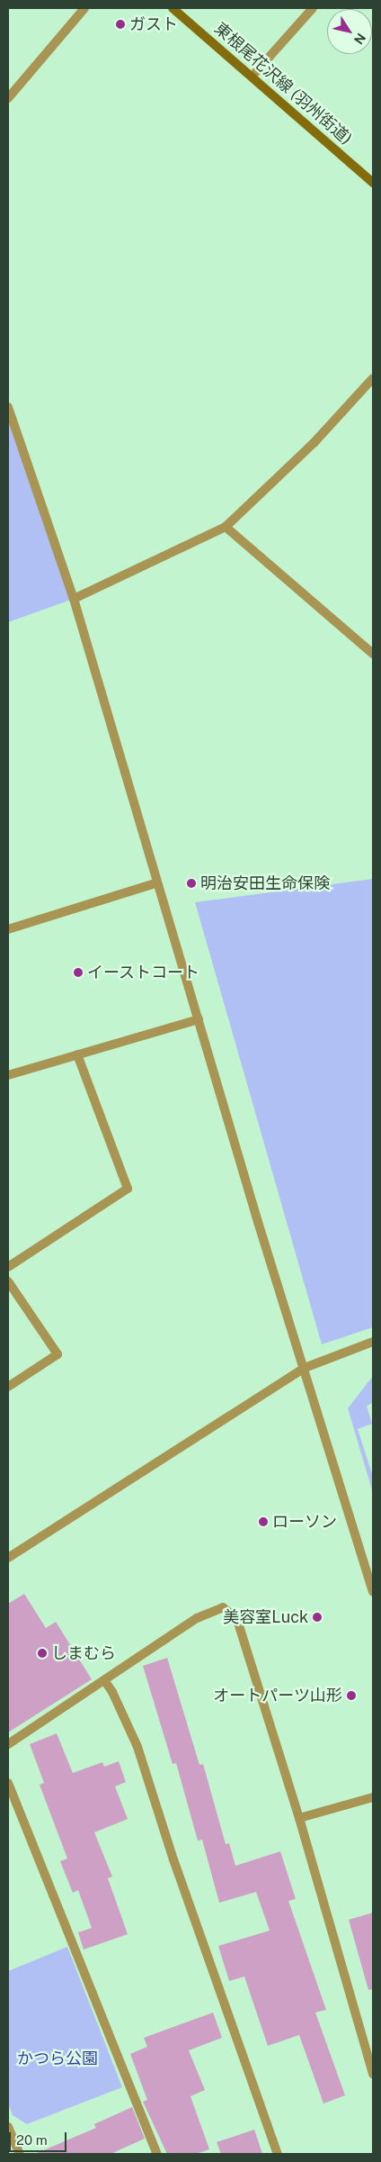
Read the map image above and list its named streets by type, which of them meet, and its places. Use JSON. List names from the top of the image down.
{
  "streets": {
    "main road": ["東根尾花沢線 (羽州街道)"]
  },
  "parks": ["かつら公園"],
  "places": [
    "ガスト",
    "明治安田生命保険",
    "イーストコート",
    "ローソン",
    "美容室Luck",
    "しまむら",
    "オートパーツ山形"
  ],
  "scale_bar": "20 m",
  "north": "bottom right"
}
